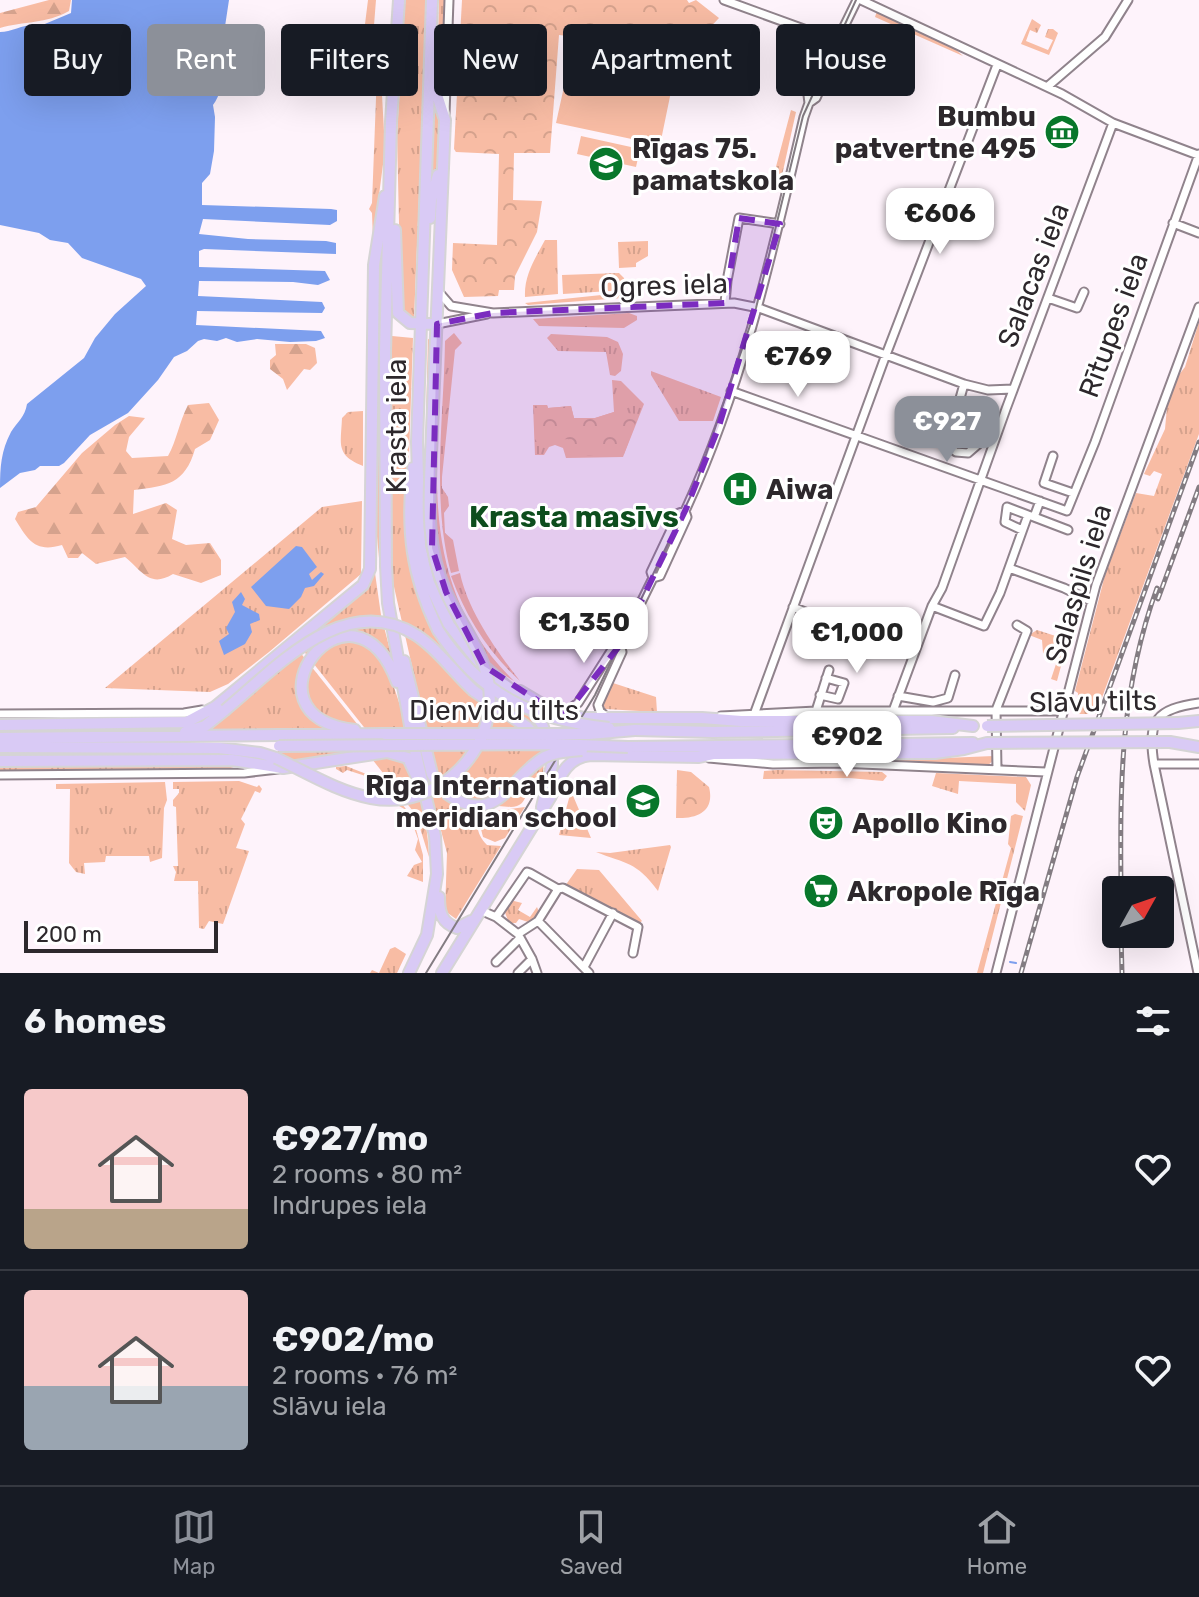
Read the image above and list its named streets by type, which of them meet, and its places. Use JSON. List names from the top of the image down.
{
  "streets": {
    "highway": ["Krasta iela", "Slāvu tilts", "Dienvidu tilts"],
    "street": [
      "Salacas iela",
      "Ogres iela",
      "Rītupes iela",
      "Salaspils iela"
    ]
  },
  "crossings": [
    ["Salacas iela", "Ogres iela"],
    ["Slāvu tilts", "Dienvidu tilts"]
  ],
  "districts": ["Krasta masīvs"],
  "places": {
    "museum": ["Bumbu patvertne 495"],
    "school or university": ["Rīgas 75. pamatskola", "Rīga International meridian school"],
    "hospital": ["Aiwa"],
    "theatre": ["Apollo Kino"],
    "supermarket": ["Akropole Rīga"]
  },
  "scale_bar": "200 m",
  "north": "top right",
  "page": {
    "chip": [
      "Buy",
      "Rent",
      "Filters",
      "New",
      "Apartment",
      "House"
    ],
    "price": [
      "€606",
      "€769",
      "€927",
      "€1,350",
      "€1,000",
      "€902"
    ],
    "scale": "200 m",
    "heading": "6 homes",
    "list": [
      {
        "name": "€927/mo",
        "note": "2 rooms · 80 m² · Indrupes iela"
      },
      {
        "name": "€902/mo",
        "note": "2 rooms · 76 m² · Slāvu iela"
      }
    ],
    "tabs": ["Map", "Saved", "Home"]
  }
}
